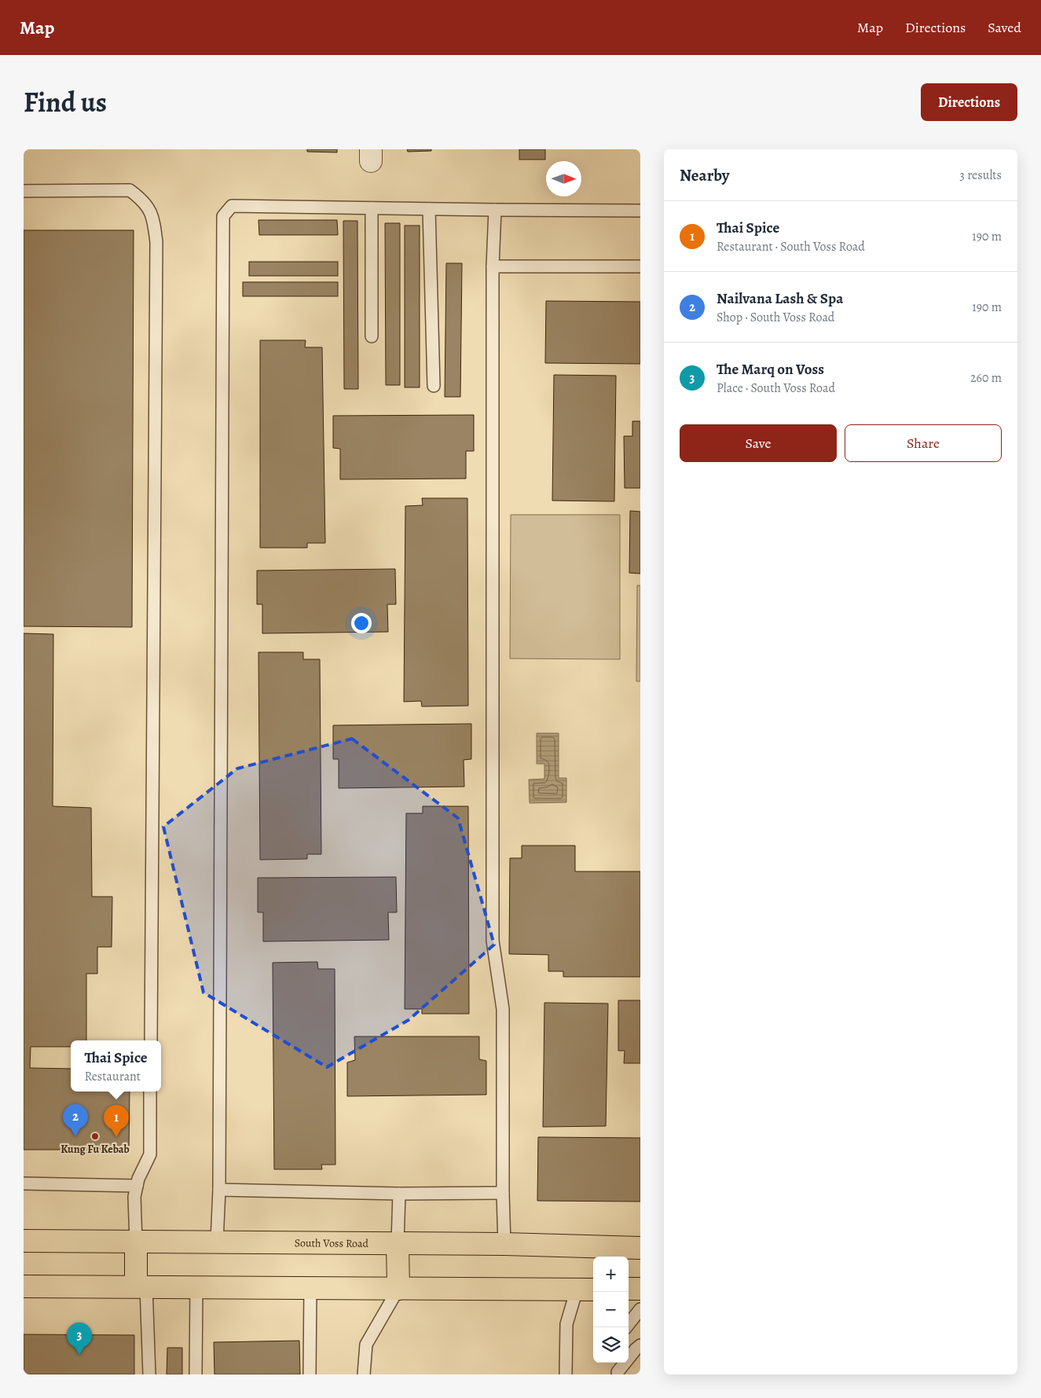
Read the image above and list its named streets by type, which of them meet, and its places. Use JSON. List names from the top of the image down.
{
  "streets": {
    "main road": ["South Voss Road"]
  },
  "places": ["Kung Fu Kebab"],
  "north": "right",
  "page": {
    "header": "Map",
    "nav": ["Map", "Directions", "Saved"],
    "title": "Find us",
    "buttons": [
      "Directions",
      ["Save", "Share"]
    ],
    "heading": ["Nearby", "3 results"],
    "list": [
      {
        "mark": "1",
        "name": "Thai Spice",
        "note": "Restaurant · South Voss Road",
        "value": "190 m"
      },
      {
        "mark": "2",
        "name": "Nailvana Lash & Spa",
        "note": "Shop · South Voss Road",
        "value": "190 m"
      },
      {
        "mark": "3",
        "name": "The Marq on Voss",
        "note": "Place · South Voss Road",
        "value": "260 m"
      }
    ],
    "popup": ["Thai Spice", "Restaurant"],
    "pins": ["2", "1", "3"],
    "map_buttons": ["+", "−"]
  }
}
